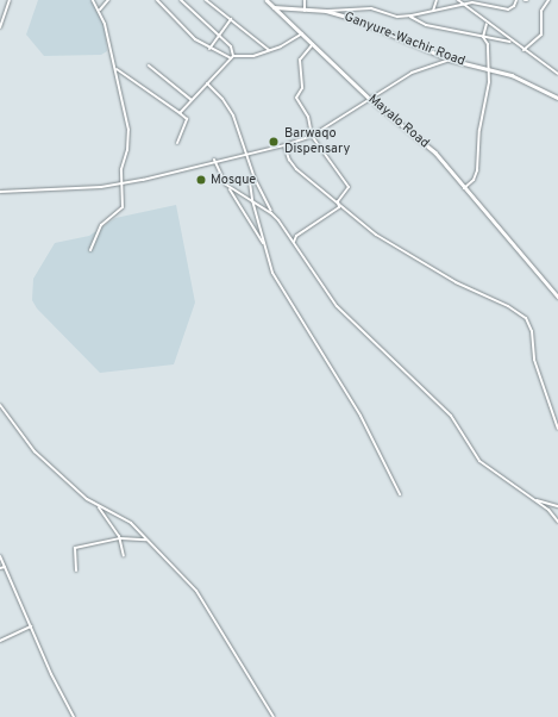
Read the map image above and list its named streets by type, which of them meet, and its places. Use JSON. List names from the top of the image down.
{
  "streets": {
    "street": ["Ganyure-Wachir Road", "Mayalo Road"]
  },
  "crossings": [
    ["Ganyure-Wachir Road", "Mayalo Road"]
  ],
  "places": ["Barwaqo Dispensary", "Mosque"]
}
